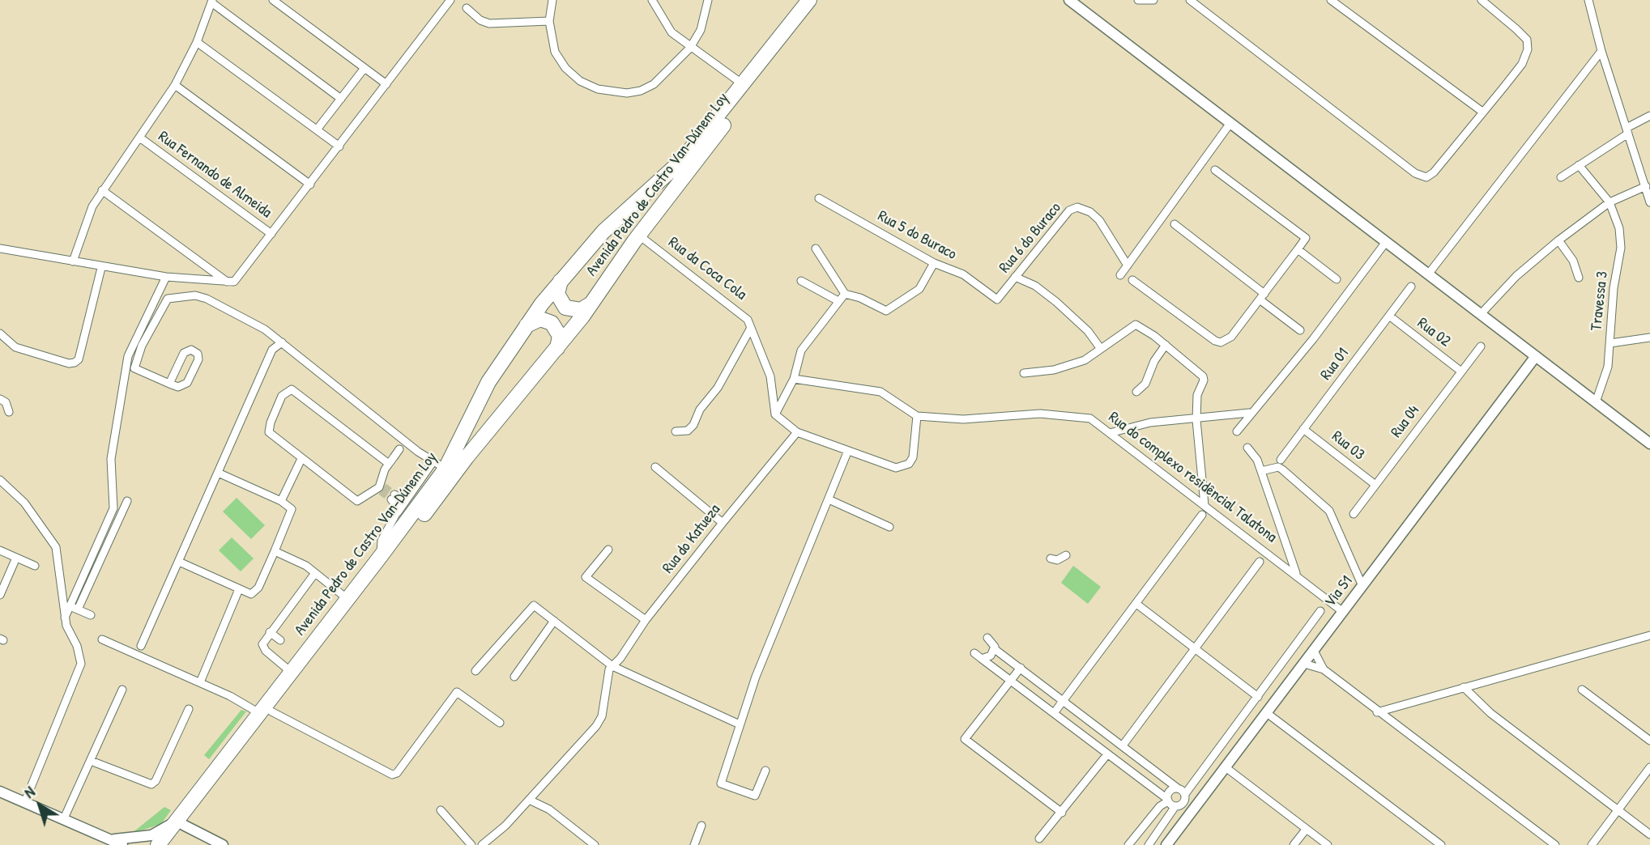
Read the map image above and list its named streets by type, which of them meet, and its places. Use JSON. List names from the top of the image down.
{
  "streets": {
    "highway": ["Avenida Pedro de Castro Van-Dúnem Loy"],
    "street": [
      "Rua Fernando de Almeida",
      "Rua 5 do Buraco",
      "Rua 6 do Buraco",
      "Rua da Coca Cola",
      "Travessa 3",
      "Rua 02",
      "Rua 01",
      "Rua 04",
      "Rua 03",
      "Rua do complexo residêncial Talatona",
      "Rua do Katueza",
      "Via S1"
    ]
  },
  "crossings": [
    ["Avenida Pedro de Castro Van-Dúnem Loy", "Rua da Coca Cola"],
    ["Rua 5 do Buraco", "Rua 6 do Buraco"],
    ["Rua 02", "Rua 01"],
    ["Rua 02", "Rua 04"],
    ["Rua 01", "Rua 03"],
    ["Rua 04", "Rua 03"],
    ["Rua do complexo residêncial Talatona", "Via S1"]
  ],
  "north": "top left"
}
